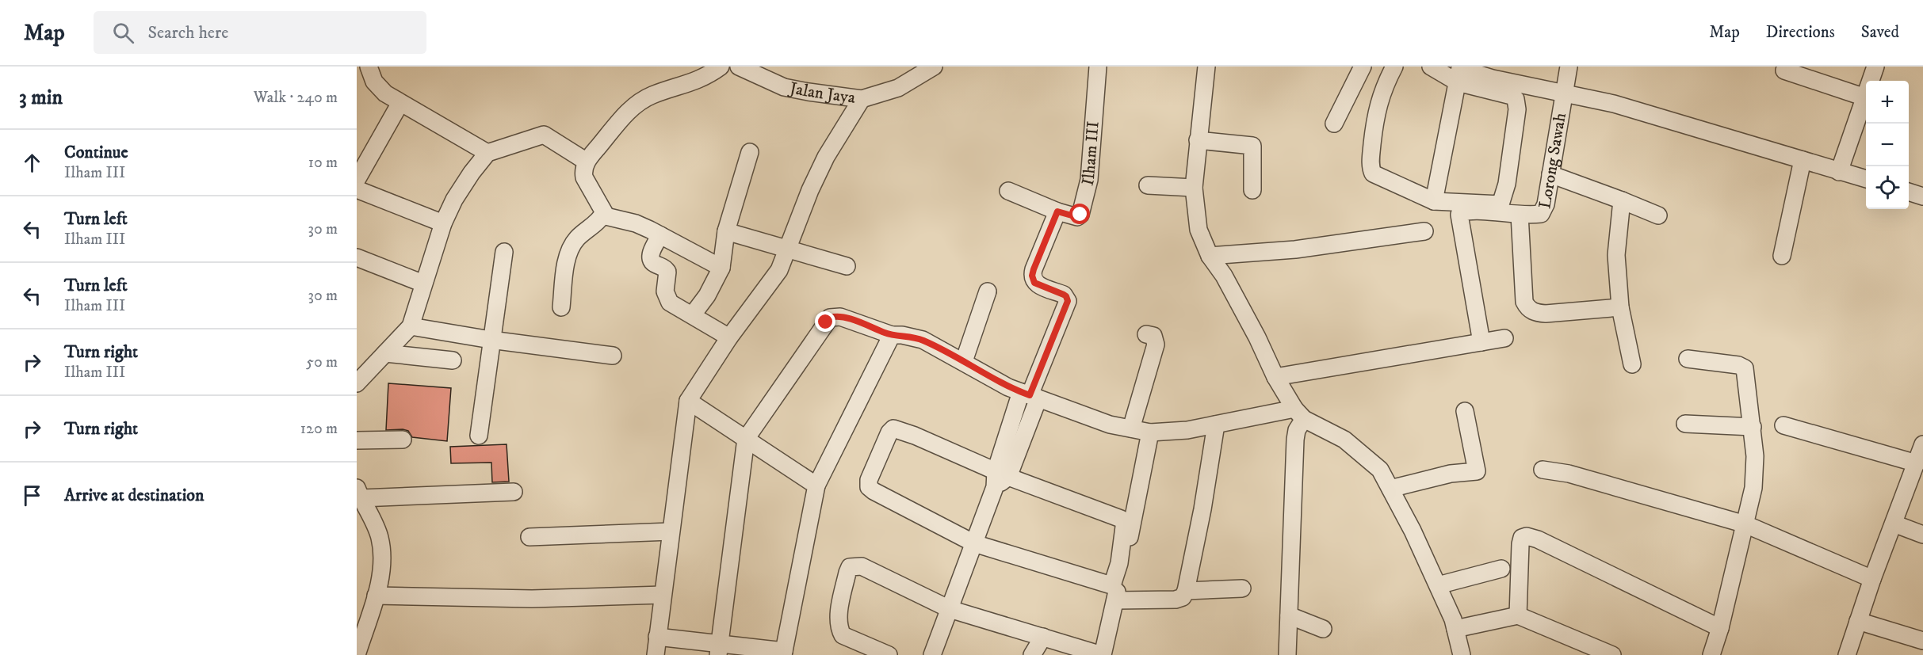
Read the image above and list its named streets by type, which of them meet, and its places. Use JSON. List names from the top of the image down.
{
  "streets": {
    "street": ["Jalan Jaya", "Ilham III", "Lorong Sawah"]
  },
  "page": {
    "header": "Map",
    "search": "Search here",
    "nav": ["Map", "Directions", "Saved"],
    "heading": ["3 min", "Walk · 240 m"],
    "map_buttons": ["+", "−"],
    "list": [
      ["Continue", "Ilham III", "10 m"],
      ["Turn left", "Ilham III", "30 m"],
      ["Turn left", "Ilham III", "30 m"],
      ["Turn right", "Ilham III", "50 m"],
      ["Turn right", "120 m"],
      "Arrive at destination"
    ]
  }
}
